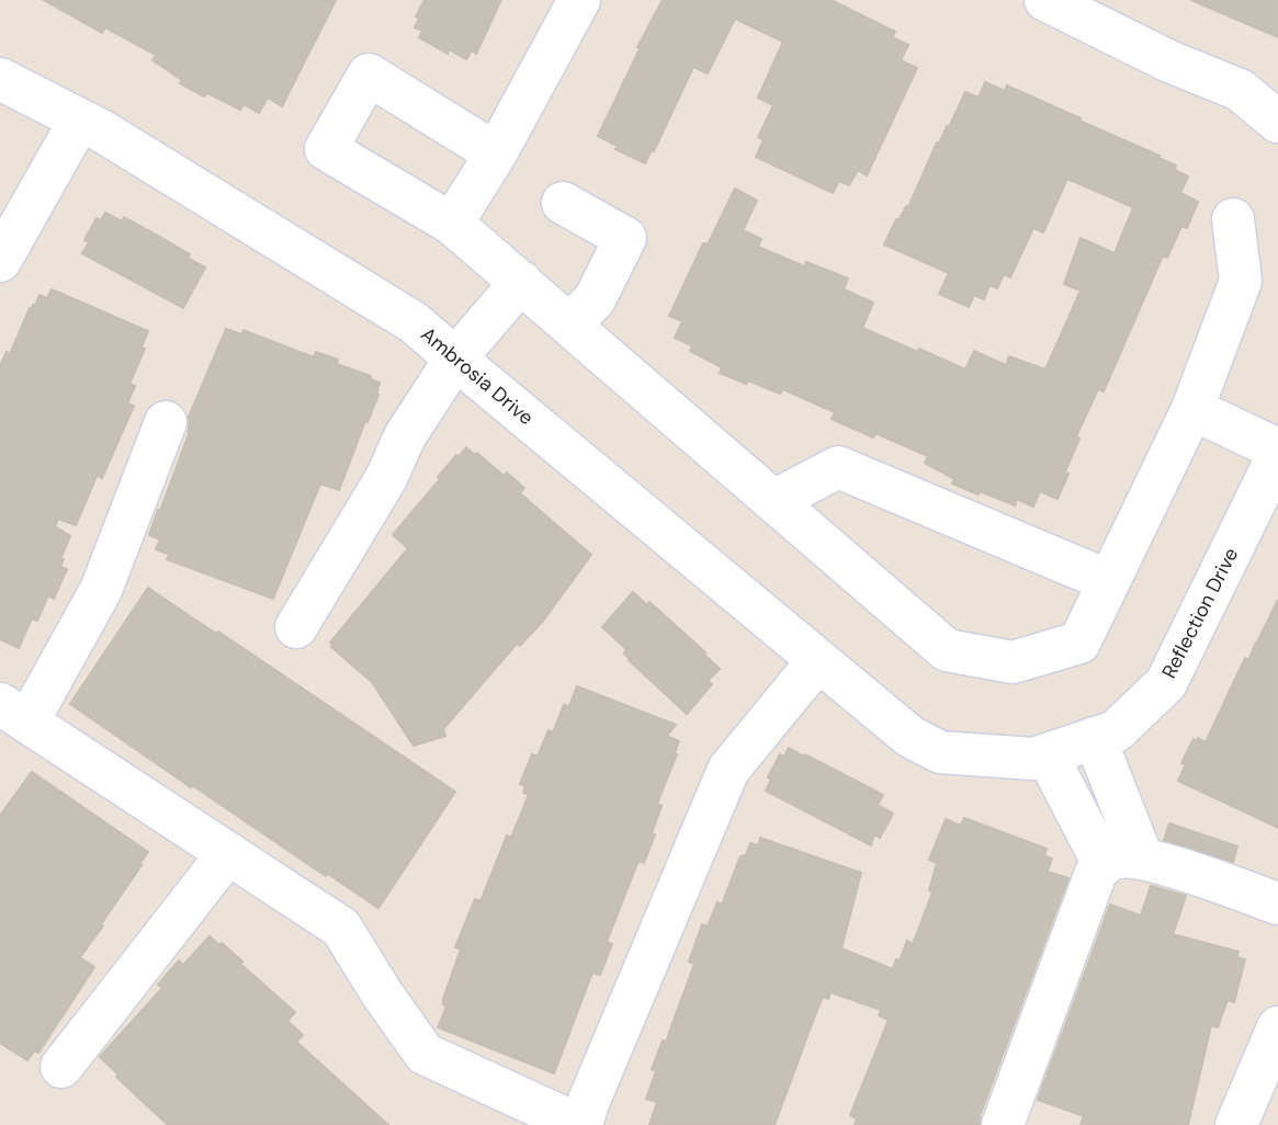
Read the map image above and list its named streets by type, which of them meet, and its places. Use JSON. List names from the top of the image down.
{
  "streets": {
    "street": ["Ambrosia Drive", "Reflection Drive"]
  },
  "crossings": [
    ["Ambrosia Drive", "Reflection Drive"]
  ]
}
